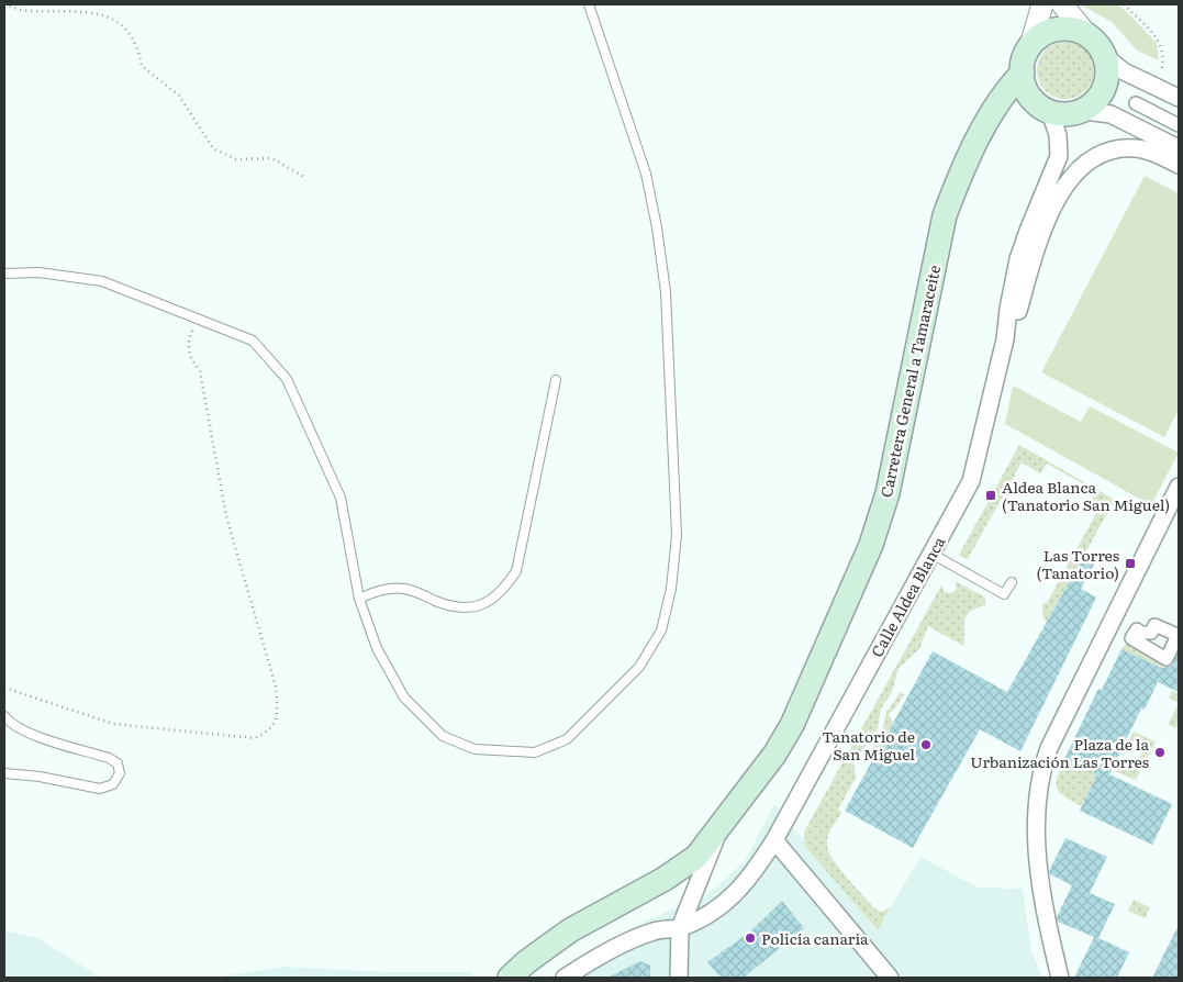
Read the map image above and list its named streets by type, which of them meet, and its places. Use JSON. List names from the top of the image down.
{
  "streets": {
    "main road": ["Carretera General a Tamaraceite"],
    "street": ["Calle Aldea Blanca"]
  },
  "crossings": [
    ["Carretera General a Tamaraceite", "Calle Aldea Blanca"]
  ],
  "places": {
    "transit": ["Aldea Blanca (Tanatorio San Miguel)", "Las Torres (Tanatorio)"],
    "other": ["Tanatorio de San Miguel", "Plaza de la Urbanización Las Torres", "Policía canaria"]
  }
}
